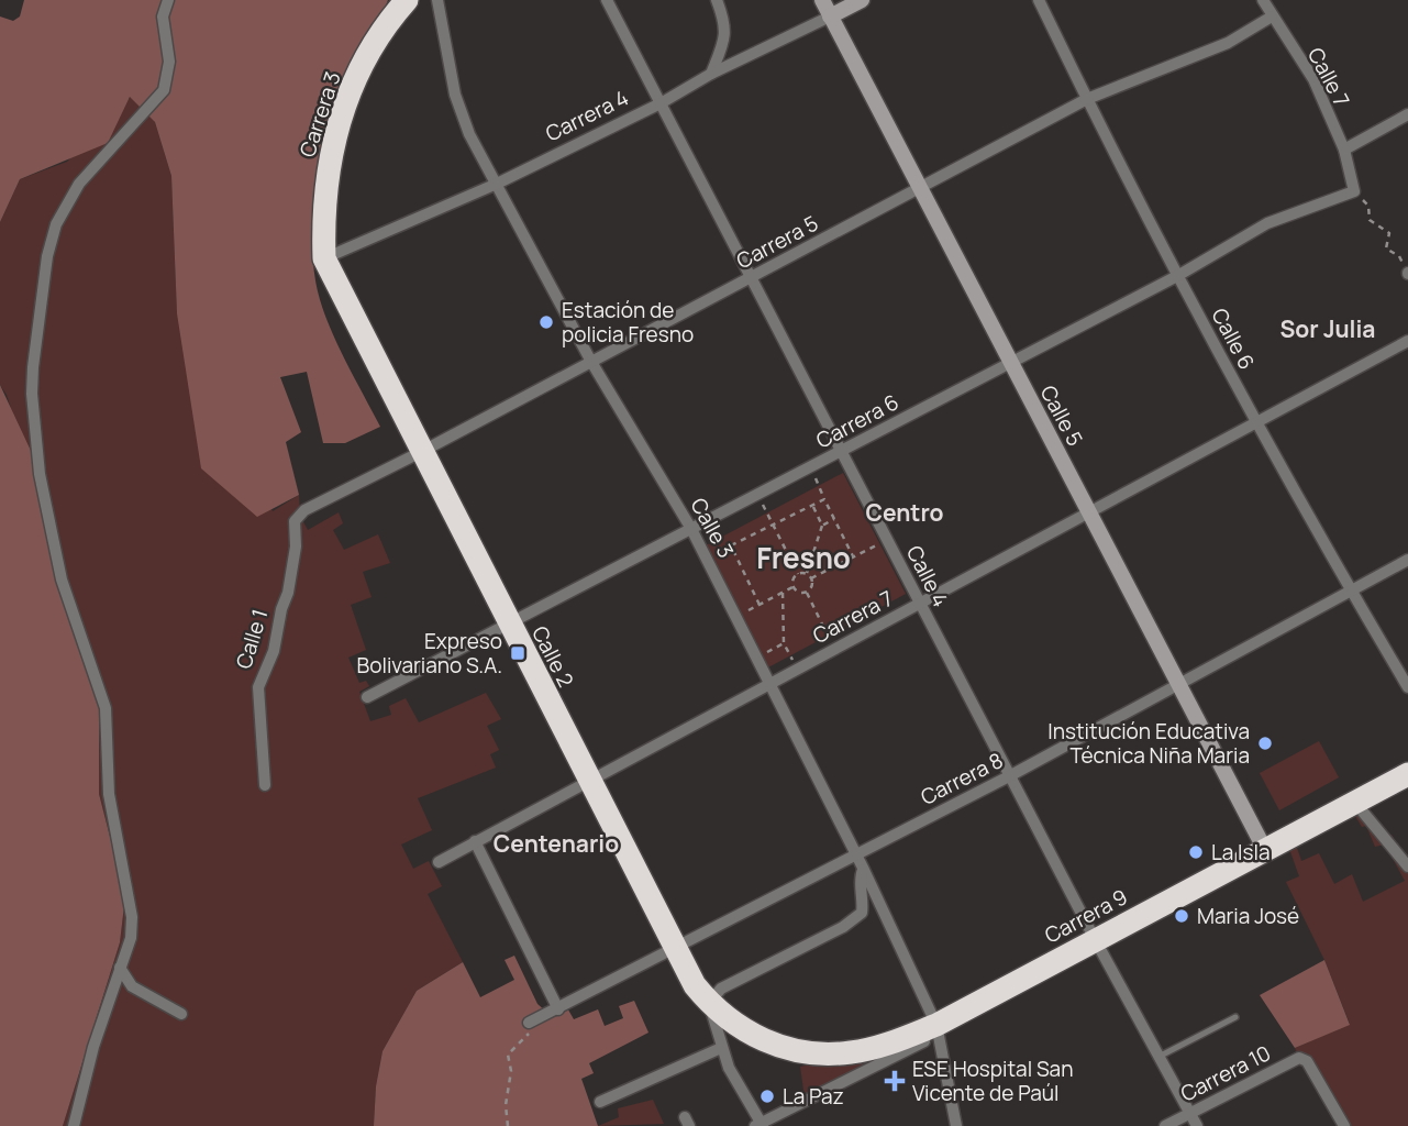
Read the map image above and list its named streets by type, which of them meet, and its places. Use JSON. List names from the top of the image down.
{
  "streets": {
    "highway": ["Carrera 3", "Calle 2", "Carrera 9"],
    "street": [
      "Calle 7",
      "Carrera 4",
      "Carrera 5",
      "Calle 6",
      "Calle 5",
      "Carrera 6",
      "Calle 3",
      "Calle 4",
      "Carrera 7",
      "Calle 1",
      "Carrera 8",
      "Carrera 10"
    ]
  },
  "crossings": [
    ["Calle 7", "Carrera 5"],
    ["Calle 7", "Carrera 6"],
    ["Carrera 3", "Carrera 4"],
    ["Carrera 3", "Calle 2"],
    ["Carrera 4", "Calle 5"],
    ["Carrera 4", "Calle 3"],
    ["Carrera 4", "Calle 4"],
    ["Carrera 4", "Calle 2"],
    ["Carrera 5", "Calle 6"],
    ["Carrera 5", "Calle 5"],
    ["Carrera 5", "Calle 3"],
    ["Carrera 5", "Calle 4"],
    ["Carrera 5", "Calle 1"],
    ["Carrera 5", "Calle 2"],
    ["Calle 6", "Carrera 6"],
    ["Calle 6", "Carrera 7"],
    ["Calle 6", "Carrera 8"],
    ["Calle 5", "Carrera 6"],
    ["Calle 5", "Carrera 7"],
    ["Calle 5", "Carrera 8"],
    ["Calle 5", "Carrera 9"],
    ["Carrera 6", "Calle 3"],
    ["Carrera 6", "Calle 4"],
    ["Carrera 6", "Calle 2"],
    ["Calle 3", "Carrera 7"],
    ["Calle 3", "Carrera 8"],
    ["Calle 3", "Carrera 9"],
    ["Calle 4", "Carrera 7"],
    ["Calle 4", "Carrera 8"],
    ["Calle 4", "Carrera 9"],
    ["Calle 4", "Carrera 10"],
    ["Carrera 7", "Calle 2"],
    ["Calle 2", "Carrera 8"],
    ["Calle 2", "Carrera 9"]
  ],
  "districts": [
    "Sor Julia",
    "Centro",
    "Fresno",
    "Centenario"
  ],
  "places": {
    "other": [
      "Estación de policia Fresno",
      "Institución Educativa Técnica Niña Maria",
      "La Isla",
      "Maria José",
      "La Paz"
    ],
    "transit": ["Expreso Bolivariano S.A."],
    "health": ["ESE Hospital San Vicente de Paúl"]
  }
}
